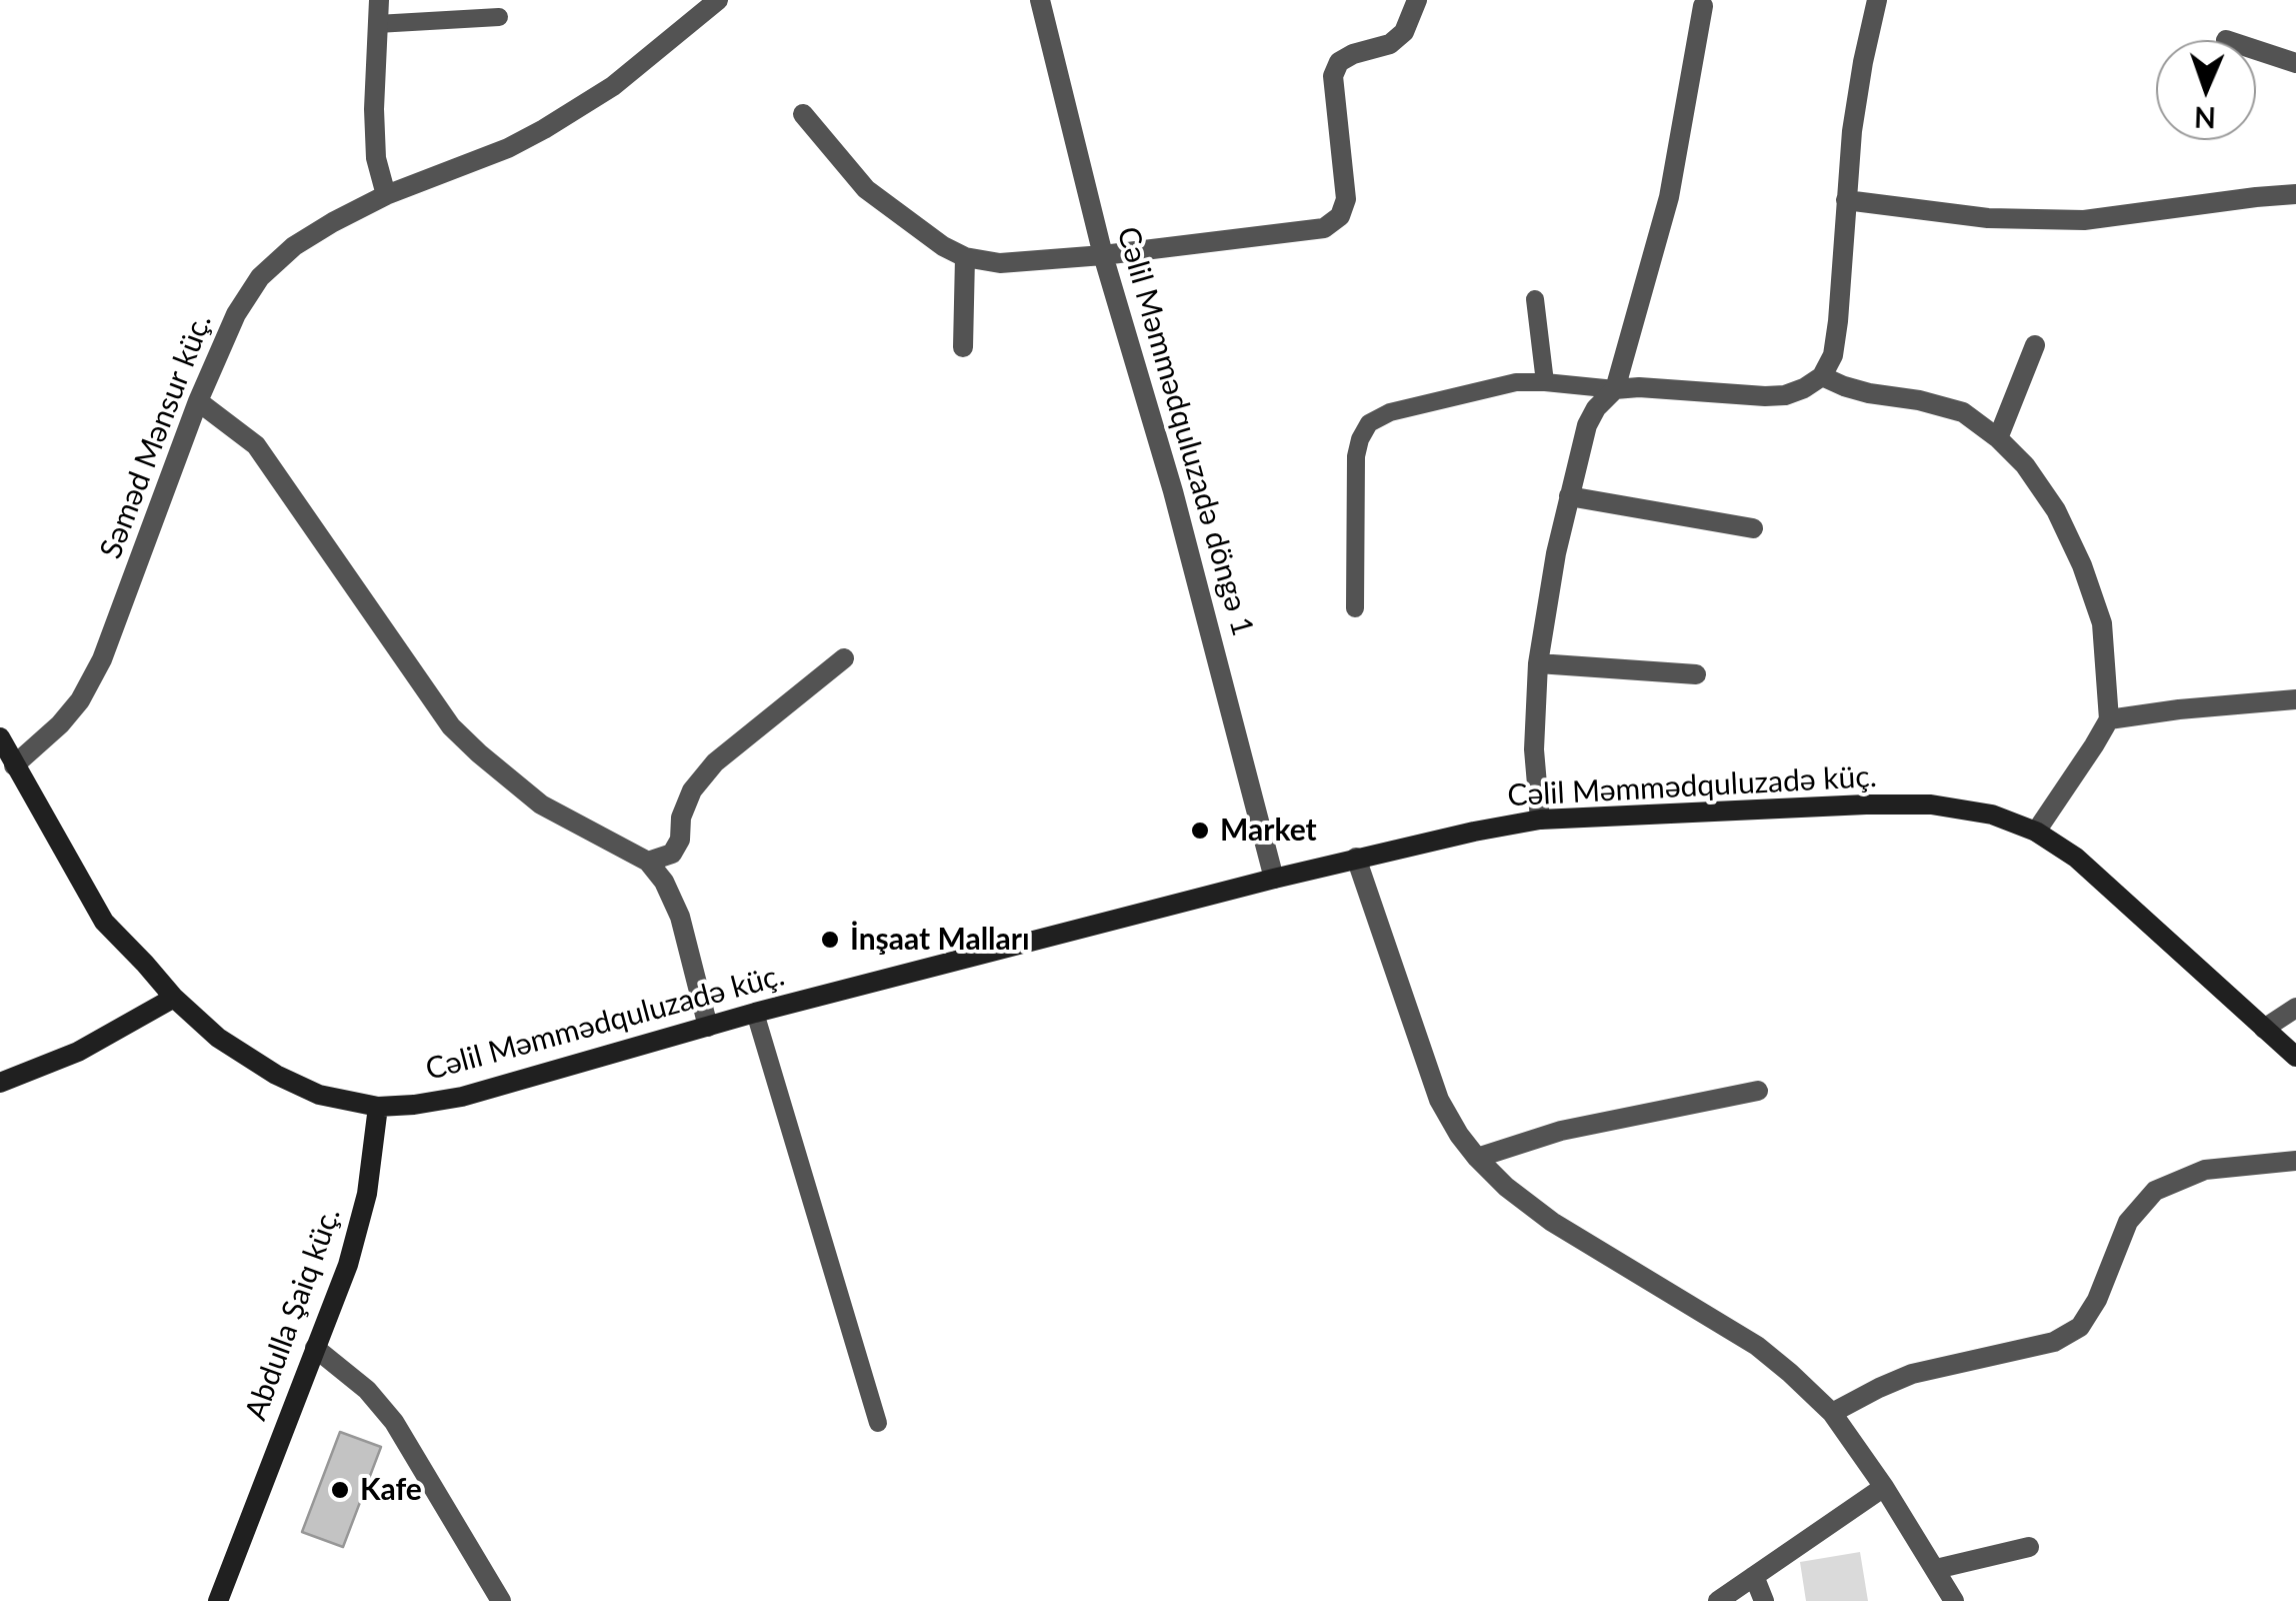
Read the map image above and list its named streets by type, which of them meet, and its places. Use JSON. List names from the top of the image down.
{
  "streets": {
    "street": [
      "Cəlil Məmmədquluzadə döngə 1",
      "Səməd Mənsur küç.",
      "Cəlil Məmmədquluzadə küç.",
      "Abdulla Şaiq küç."
    ]
  },
  "crossings": [
    ["Cəlil Məmmədquluzadə döngə 1", "Cəlil Məmmədquluzadə küç."],
    ["Cəlil Məmmədquluzadə küç.", "Abdulla Şaiq küç."]
  ],
  "places": ["Market", "İnşaat Malları", "Kafe"],
  "north": "bottom"
}
